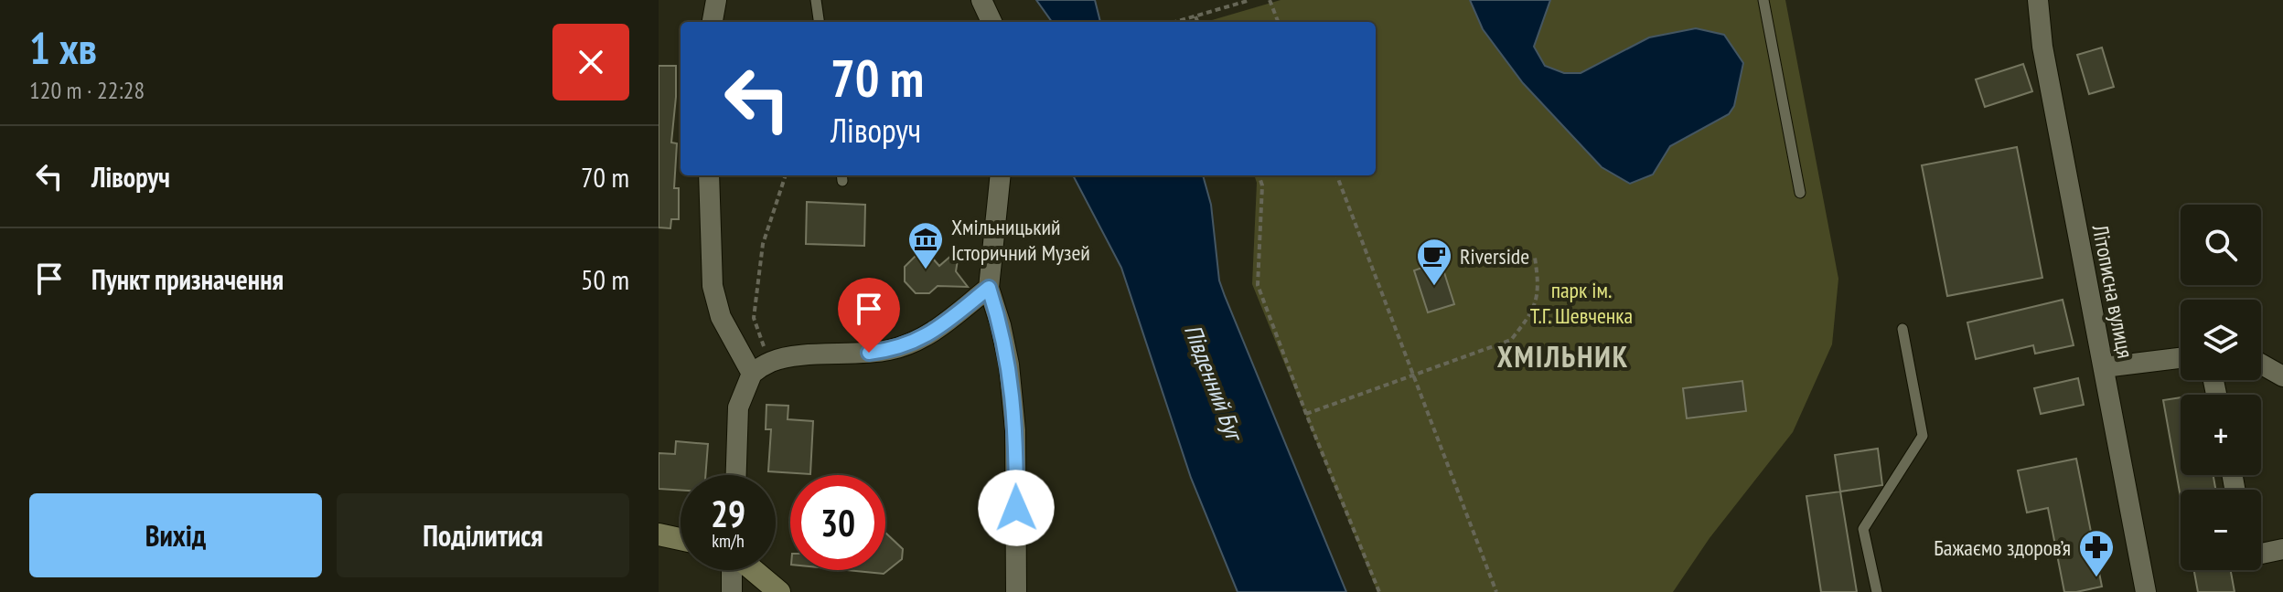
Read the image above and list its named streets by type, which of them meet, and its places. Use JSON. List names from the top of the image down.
{
  "streets": {
    "street": ["Літописна вулиця"]
  },
  "districts": ["ХМІЛЬНИК"],
  "water": ["Південний Буг"],
  "parks": ["парк ім. Т.Г. Шевченка"],
  "places": {
    "museum": ["Хмільницький Історичний Музей"],
    "cafe": ["Riverside"],
    "pharmacy": ["Бажаємо здоров’я"]
  },
  "page": {
    "heading": ["1 хв", "120 m · 22:28"],
    "turn": ["70 m", "Ліворуч"],
    "list": [
      {
        "name": "Ліворуч",
        "value": "70 m"
      },
      {
        "name": "Пункт призначення",
        "value": "50 m"
      }
    ],
    "map_buttons": ["+", "−"],
    "speed": "29 km/h",
    "limit": "30",
    "buttons": ["Вихід", "Поділитися"]
  }
}
